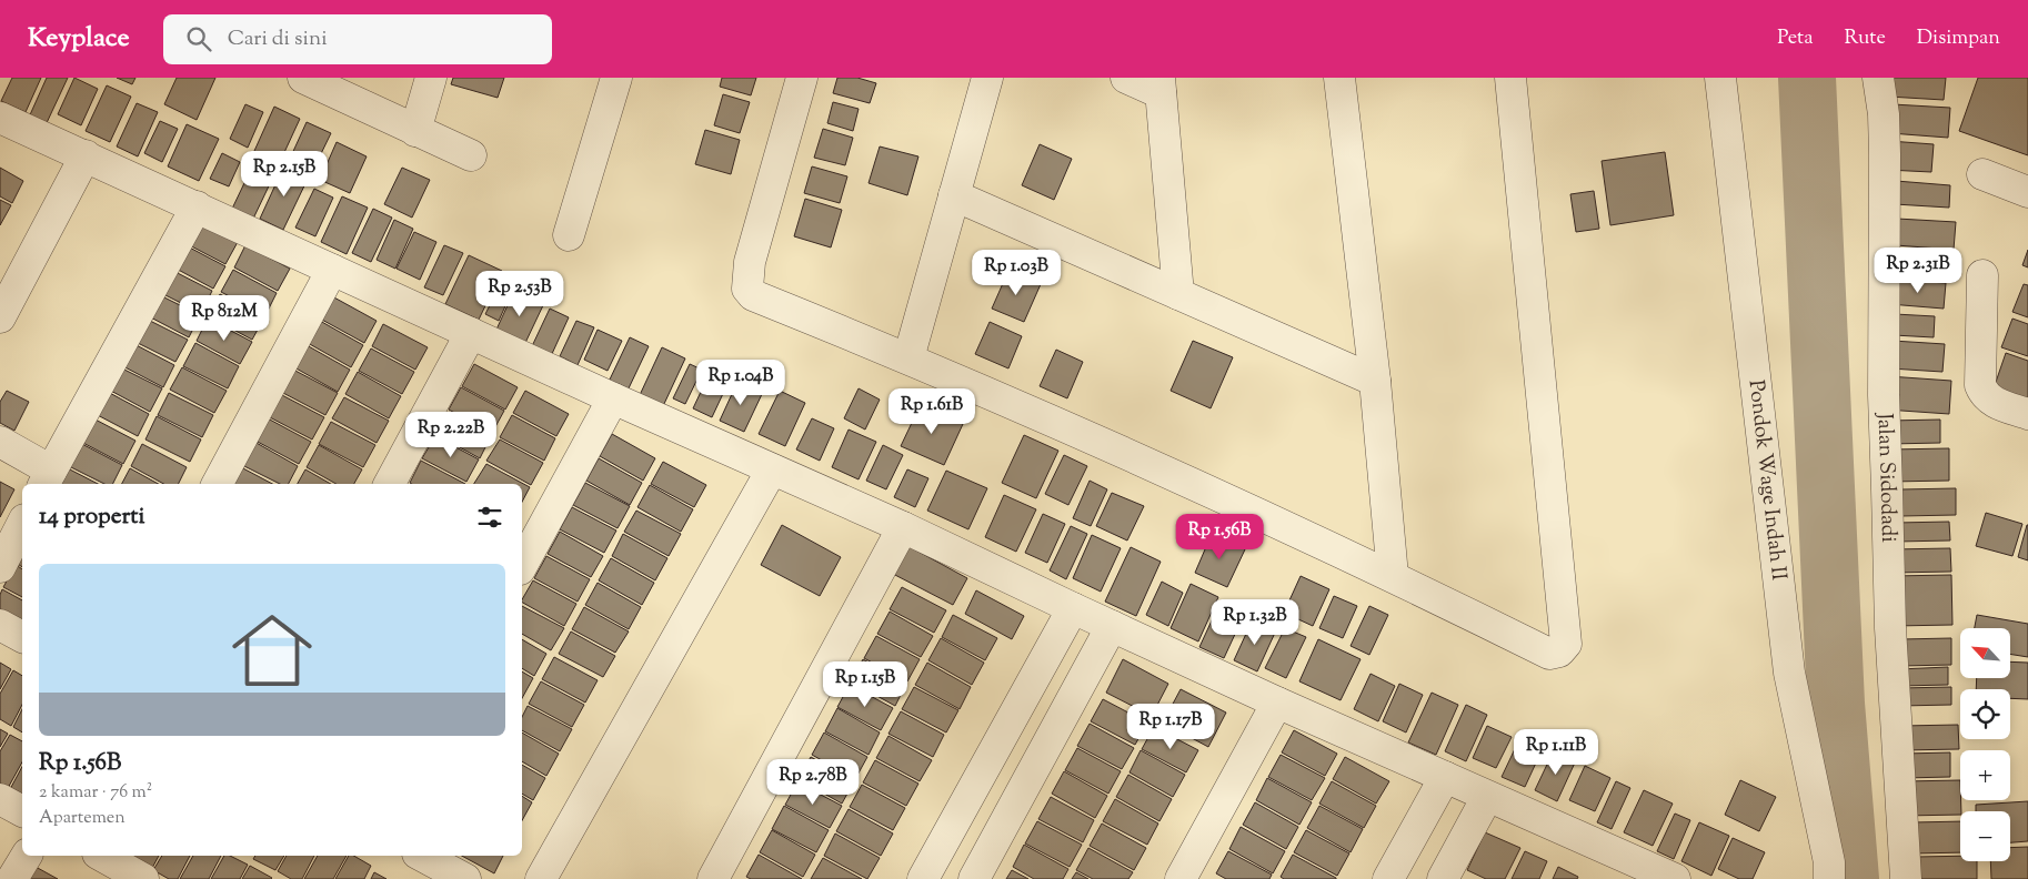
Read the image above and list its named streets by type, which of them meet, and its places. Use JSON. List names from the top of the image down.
{
  "streets": {
    "street": ["Jalan Sidodadi", "Pondok Wage Indah II"]
  },
  "north": "top left",
  "page": {
    "header": "Keyplace",
    "search": "Cari di sini",
    "nav": ["Peta", "Rute", "Disimpan"],
    "price": [
      "Rp 2.15B",
      "Rp 2.31B",
      "Rp 1.03B",
      "Rp 2.53B",
      "Rp 812M",
      "Rp 1.04B",
      "Rp 1.61B",
      "Rp 2.22B",
      "Rp 1.56B",
      "Rp 1.32B",
      "Rp 1.15B",
      "Rp 1.17B",
      "Rp 1.11B",
      "Rp 2.78B"
    ],
    "heading": "14 properti",
    "list": [
      {
        "name": "Rp 1.56B",
        "note": "2 kamar · 76 m² · Apartemen"
      }
    ],
    "map_buttons": ["+", "−"]
  }
}
